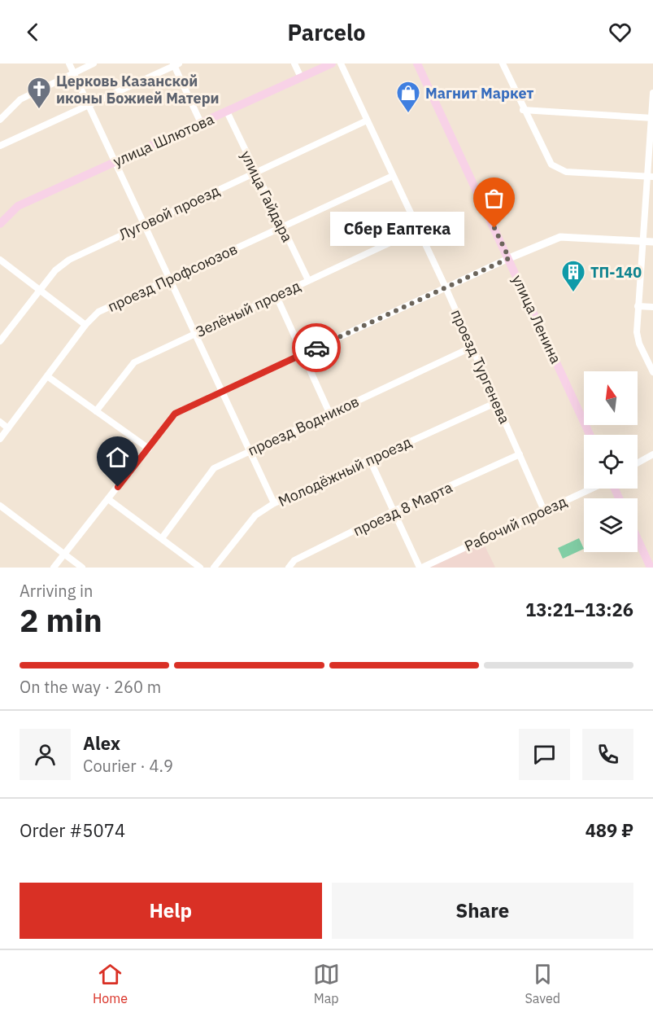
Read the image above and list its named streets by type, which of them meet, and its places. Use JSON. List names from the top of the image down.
{
  "streets": {
    "main road": ["улица Шлютова", "улица Ленина"],
    "street": [
      "улица Гайдара",
      "Луговой проезд",
      "проезд Профсоюзов",
      "Зелёный проезд",
      "проезд Тургенева",
      "проезд Водников",
      "Молодёжный проезд",
      "проезд 8 Марта",
      "Рабочий проезд"
    ]
  },
  "crossings": [
    ["улица Шлютова", "улица Гайдара"],
    ["улица Гайдара", "Луговой проезд"],
    ["улица Гайдара", "проезд Профсоюзов"],
    ["улица Гайдара", "Зелёный проезд"],
    ["Луговой проезд", "проезд Тургенева"],
    ["проезд Профсоюзов", "проезд Тургенева"],
    ["Зелёный проезд", "проезд Тургенева"],
    ["проезд Тургенева", "проезд Водников"],
    ["проезд Тургенева", "Молодёжный проезд"],
    ["проезд Тургенева", "проезд 8 Марта"],
    ["проезд Тургенева", "Рабочий проезд"]
  ],
  "places": {
    "church": ["Церковь Казанской иконы Божией Матери"],
    "shop": ["Магнит Маркет"],
    "other": ["Сбер Еаптека"],
    "building": ["ТП-140"]
  },
  "north": "top",
  "page": {
    "header": "Parcelo",
    "bubble": "Сбер Еаптека",
    "heading": ["2 min", "Arriving in", "13:21–13:26"],
    "panel": [
      "Alex",
      "Courier · 4.9",
      "Order #5074",
      "489 ₽"
    ],
    "bar": "On the way · 260 m",
    "buttons": ["Help", "Share"],
    "tabs": ["Home", "Map", "Saved"]
  }
}
